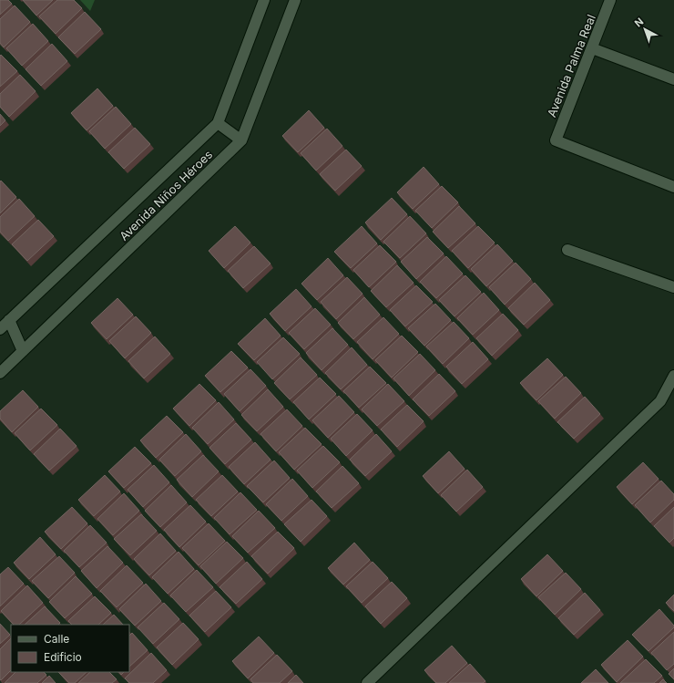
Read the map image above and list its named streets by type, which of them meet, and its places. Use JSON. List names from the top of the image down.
{
  "streets": {
    "main road": ["Avenida Palma Real", "Avenida Niños Héroes"]
  },
  "legend": ["Calle", "Edificio"],
  "north": "top left"
}
